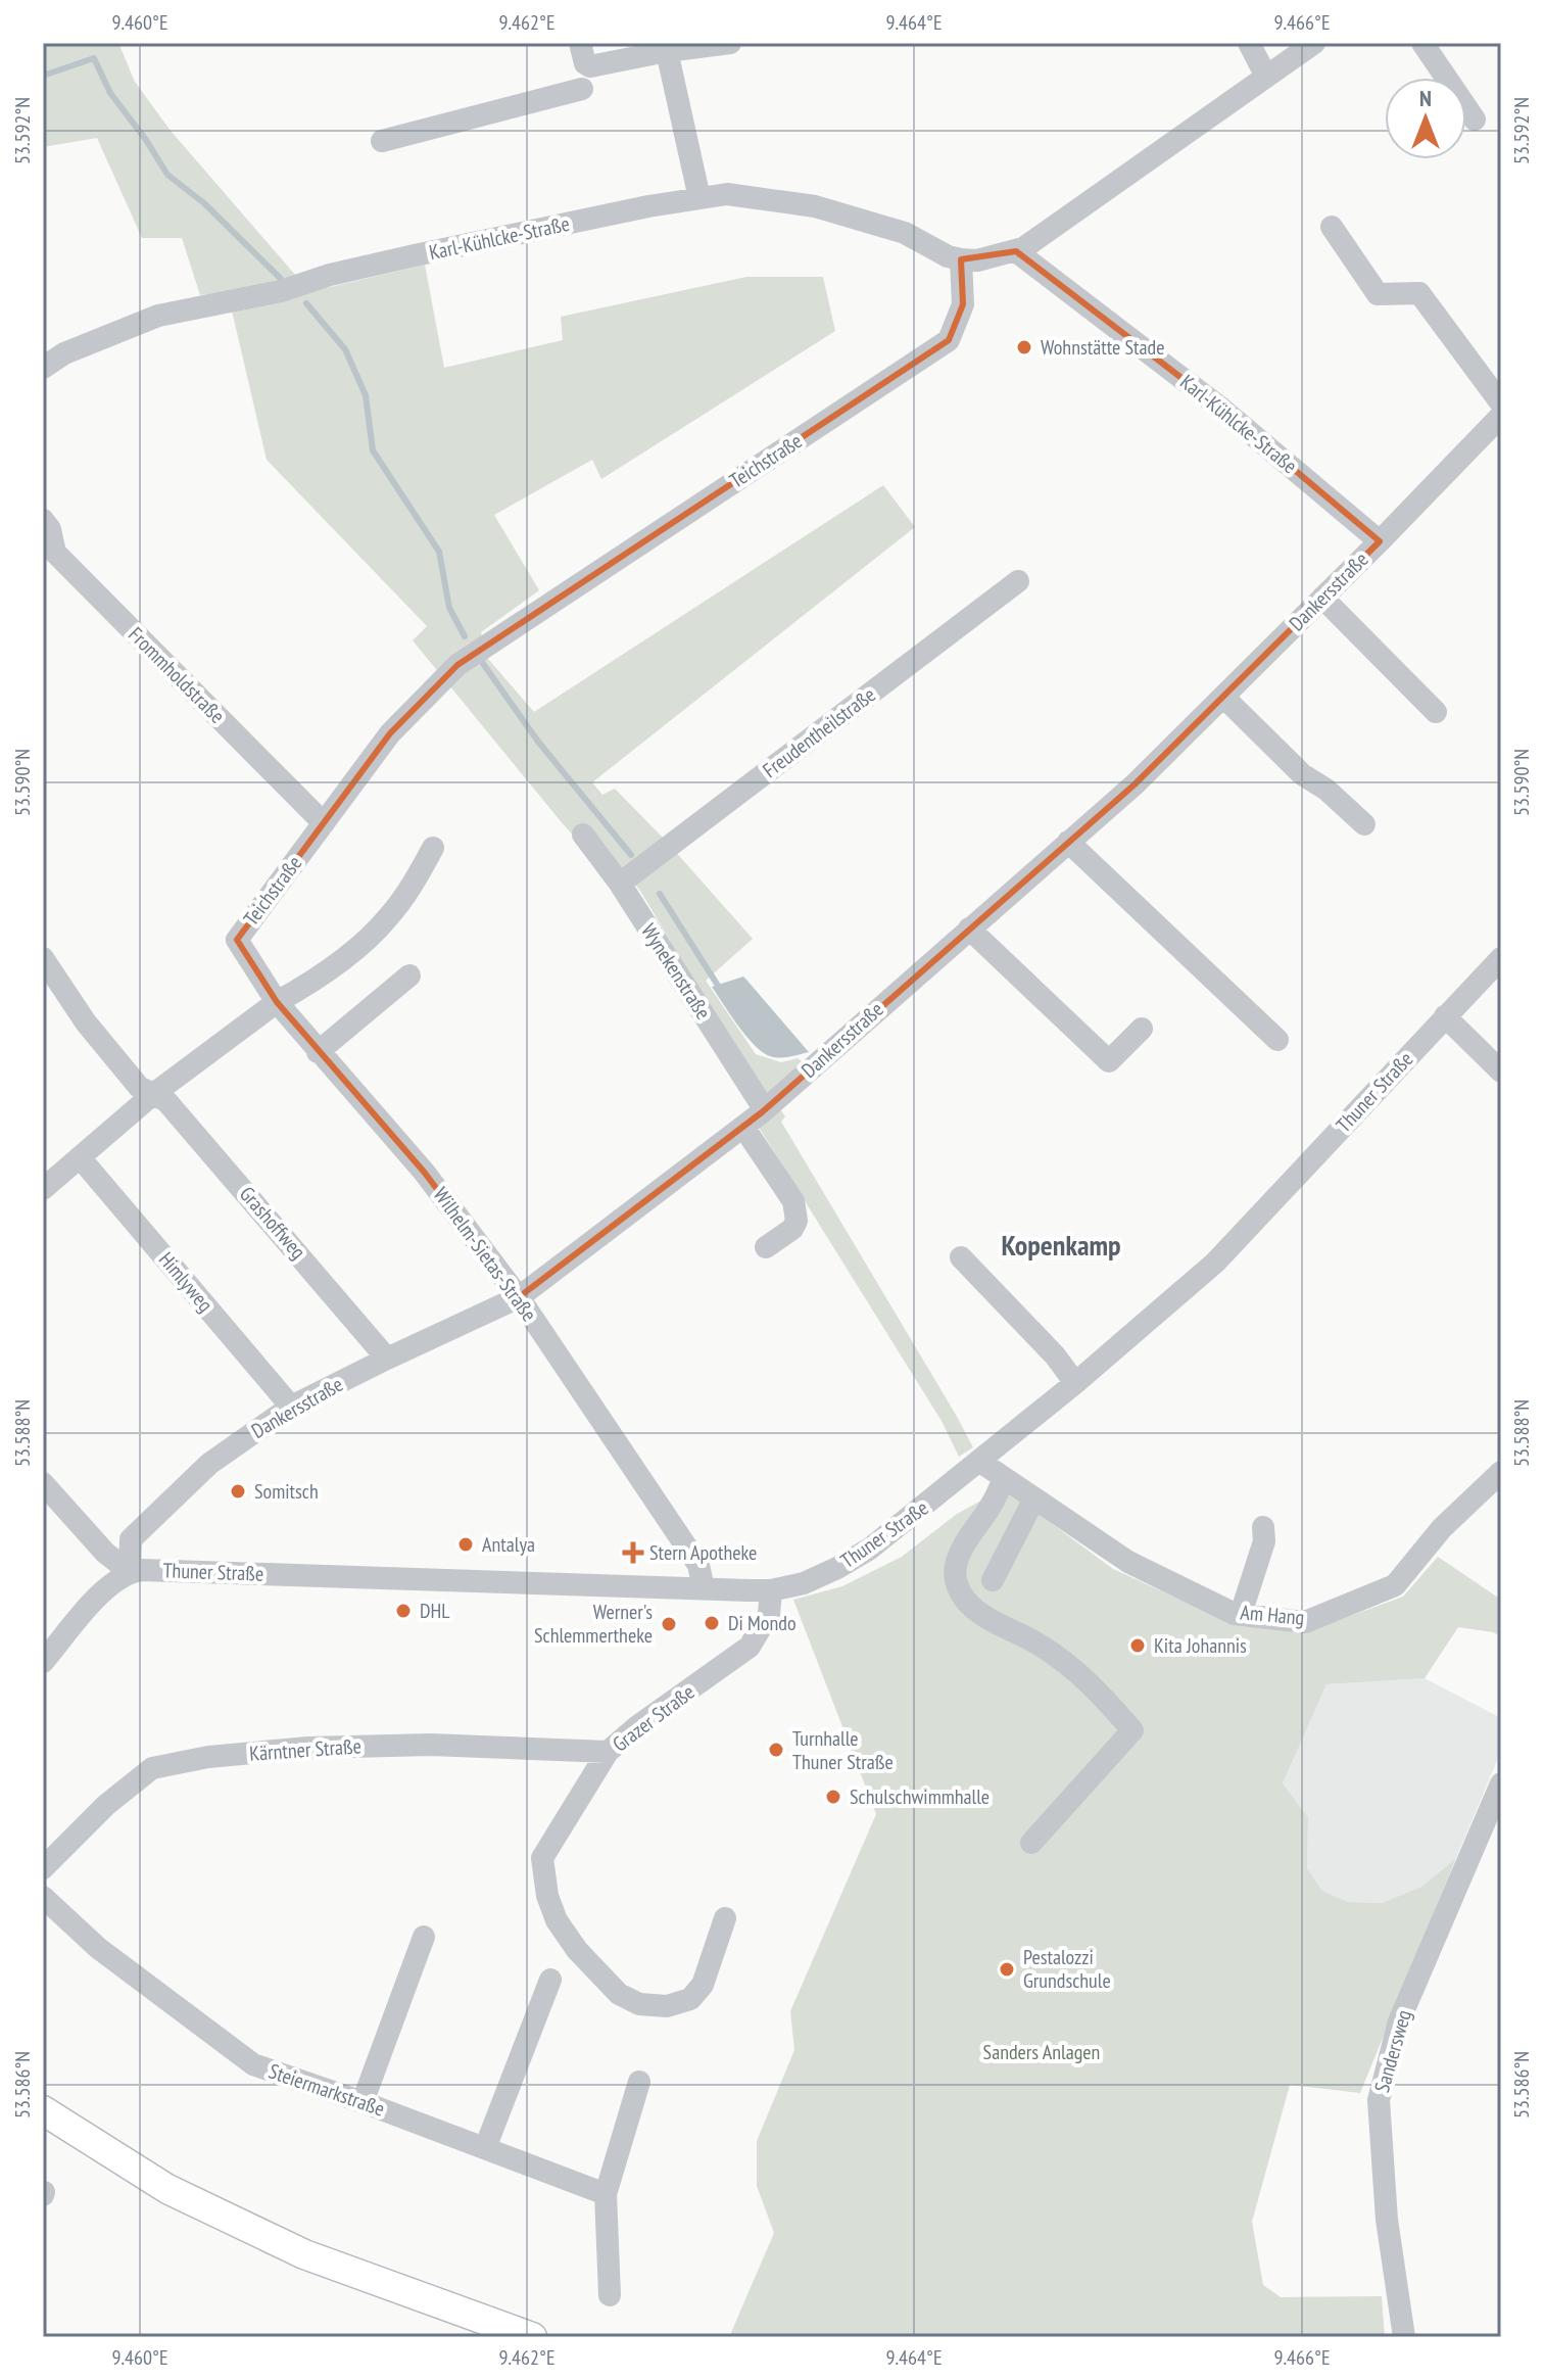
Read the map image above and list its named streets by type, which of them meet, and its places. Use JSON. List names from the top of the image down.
{
  "streets": {
    "street": [
      "Karl-Kühlcke-Straße",
      "Teichstraße",
      "Dankersstraße",
      "Frommholdstraße",
      "Freudentheilstraße",
      "Wynekenstraße",
      "Thuner Straße",
      "Grashoffweg",
      "Wilhelm-Sietas-Straße",
      "Himlyweg",
      "Am Hang",
      "Grazer Straße",
      "Kärntner Straße",
      "Sandersweg",
      "Steiermarkstraße"
    ]
  },
  "crossings": [
    ["Karl-Kühlcke-Straße", "Teichstraße"],
    ["Karl-Kühlcke-Straße", "Dankersstraße"],
    ["Teichstraße", "Frommholdstraße"],
    ["Teichstraße", "Wilhelm-Sietas-Straße"],
    ["Dankersstraße", "Wynekenstraße"],
    ["Dankersstraße", "Thuner Straße"],
    ["Dankersstraße", "Grashoffweg"],
    ["Dankersstraße", "Wilhelm-Sietas-Straße"],
    ["Dankersstraße", "Himlyweg"],
    ["Freudentheilstraße", "Wynekenstraße"],
    ["Thuner Straße", "Wilhelm-Sietas-Straße"],
    ["Thuner Straße", "Am Hang"],
    ["Thuner Straße", "Grazer Straße"],
    ["Grazer Straße", "Kärntner Straße"]
  ],
  "districts": ["Kopenkamp"],
  "parks": ["Sanders Anlagen"],
  "places": {
    "other": [
      "Wohnstätte Stade",
      "Somitsch",
      "Antalya",
      "DHL",
      "Di Mondo",
      "Werner's Schlemmertheke",
      "Kita Johannis",
      "Turnhalle Thuner Straße",
      "Schulschwimmhalle",
      "Pestalozzi Grundschule"
    ],
    "health": ["Stern Apotheke"]
  },
  "north": "top",
  "coordinates": [
    "9.460°E",
    "9.462°E",
    "9.464°E",
    "9.466°E",
    "53.592°N",
    "53.590°N",
    "53.588°N",
    "53.586°N"
  ]
}
